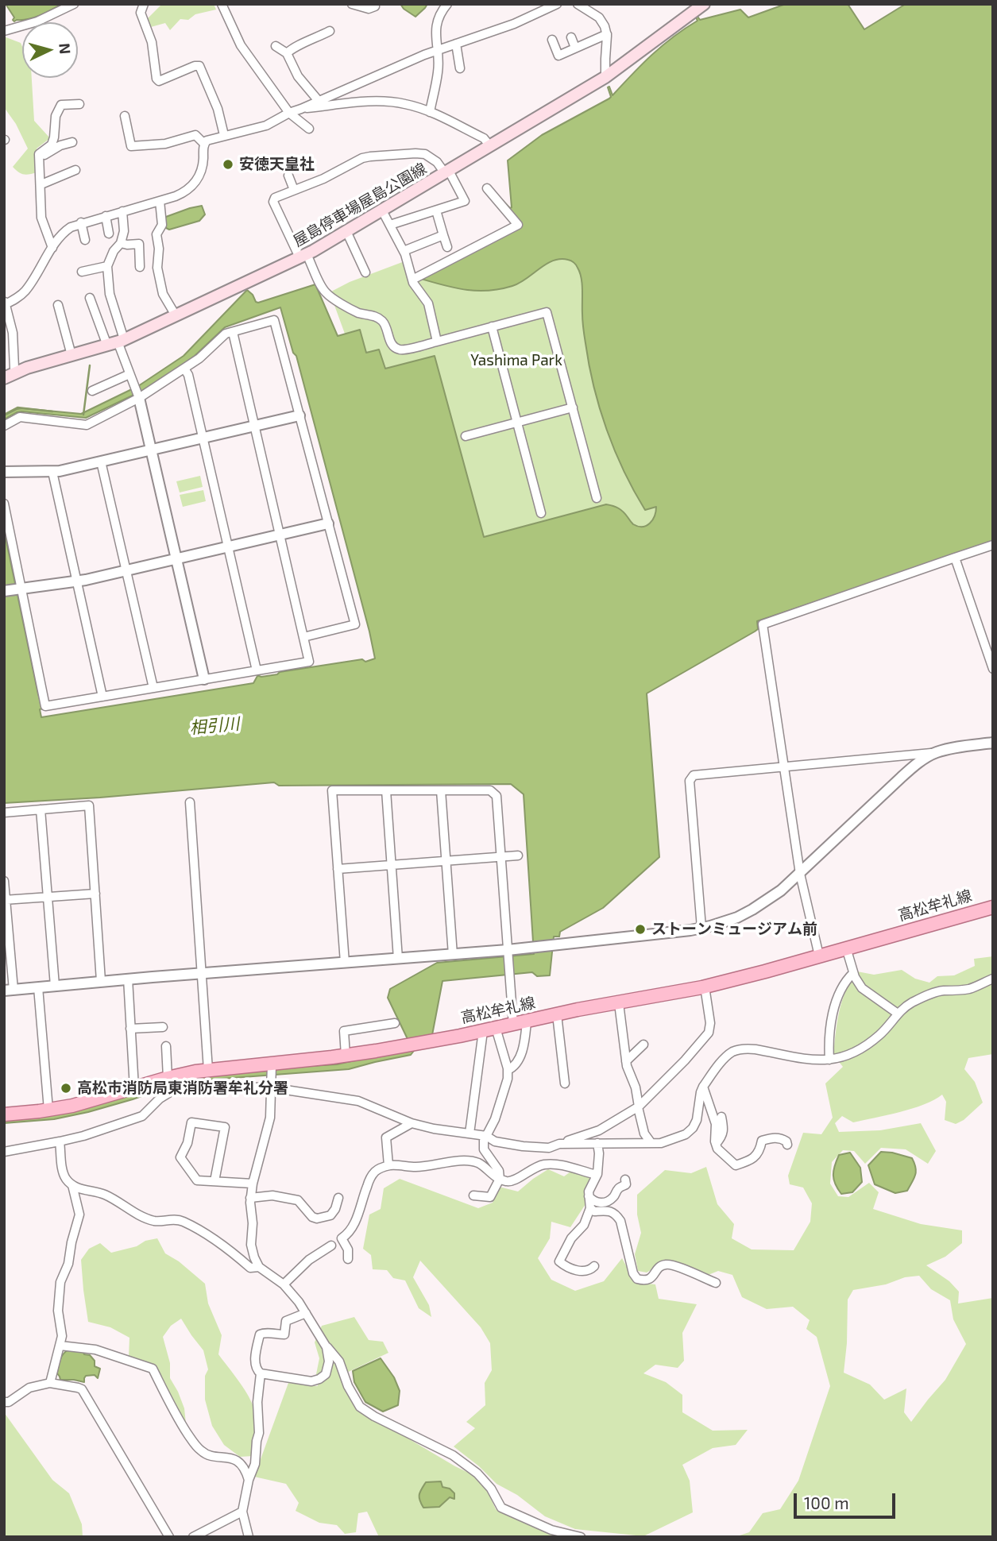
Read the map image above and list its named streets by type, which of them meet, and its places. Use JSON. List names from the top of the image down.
{
  "streets": {
    "main road": ["屋島停車場屋島公園線", "高松牟礼線"]
  },
  "water": ["相引川"],
  "parks": ["Yashima Park"],
  "places": ["安徳天皇社", "ストーンミュージアム前", "高松市消防局東消防署牟礼分署"],
  "scale_bar": "100 m",
  "north": "right"
}
